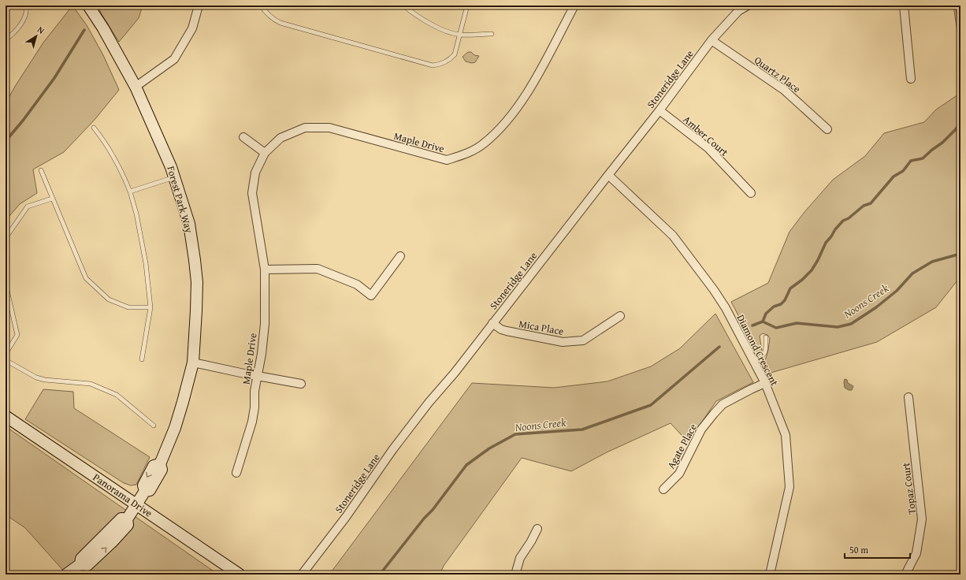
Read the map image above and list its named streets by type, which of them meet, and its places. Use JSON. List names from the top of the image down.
{
  "streets": {
    "street": [
      "Quartz Place",
      "Stoneridge Lane",
      "Amber Court",
      "Maple Drive",
      "Forest Park Way",
      "Mica Place",
      "Diamond Crescent",
      "Agate Place",
      "Topaz Court",
      "Panorama Drive"
    ]
  },
  "crossings": [
    ["Quartz Place", "Stoneridge Lane"],
    ["Stoneridge Lane", "Amber Court"],
    ["Stoneridge Lane", "Mica Place"],
    ["Stoneridge Lane", "Diamond Crescent"],
    ["Forest Park Way", "Panorama Drive"],
    ["Diamond Crescent", "Agate Place"]
  ],
  "water": ["Noons Creek"],
  "scale_bar": "50 m",
  "north": "top right"
}
